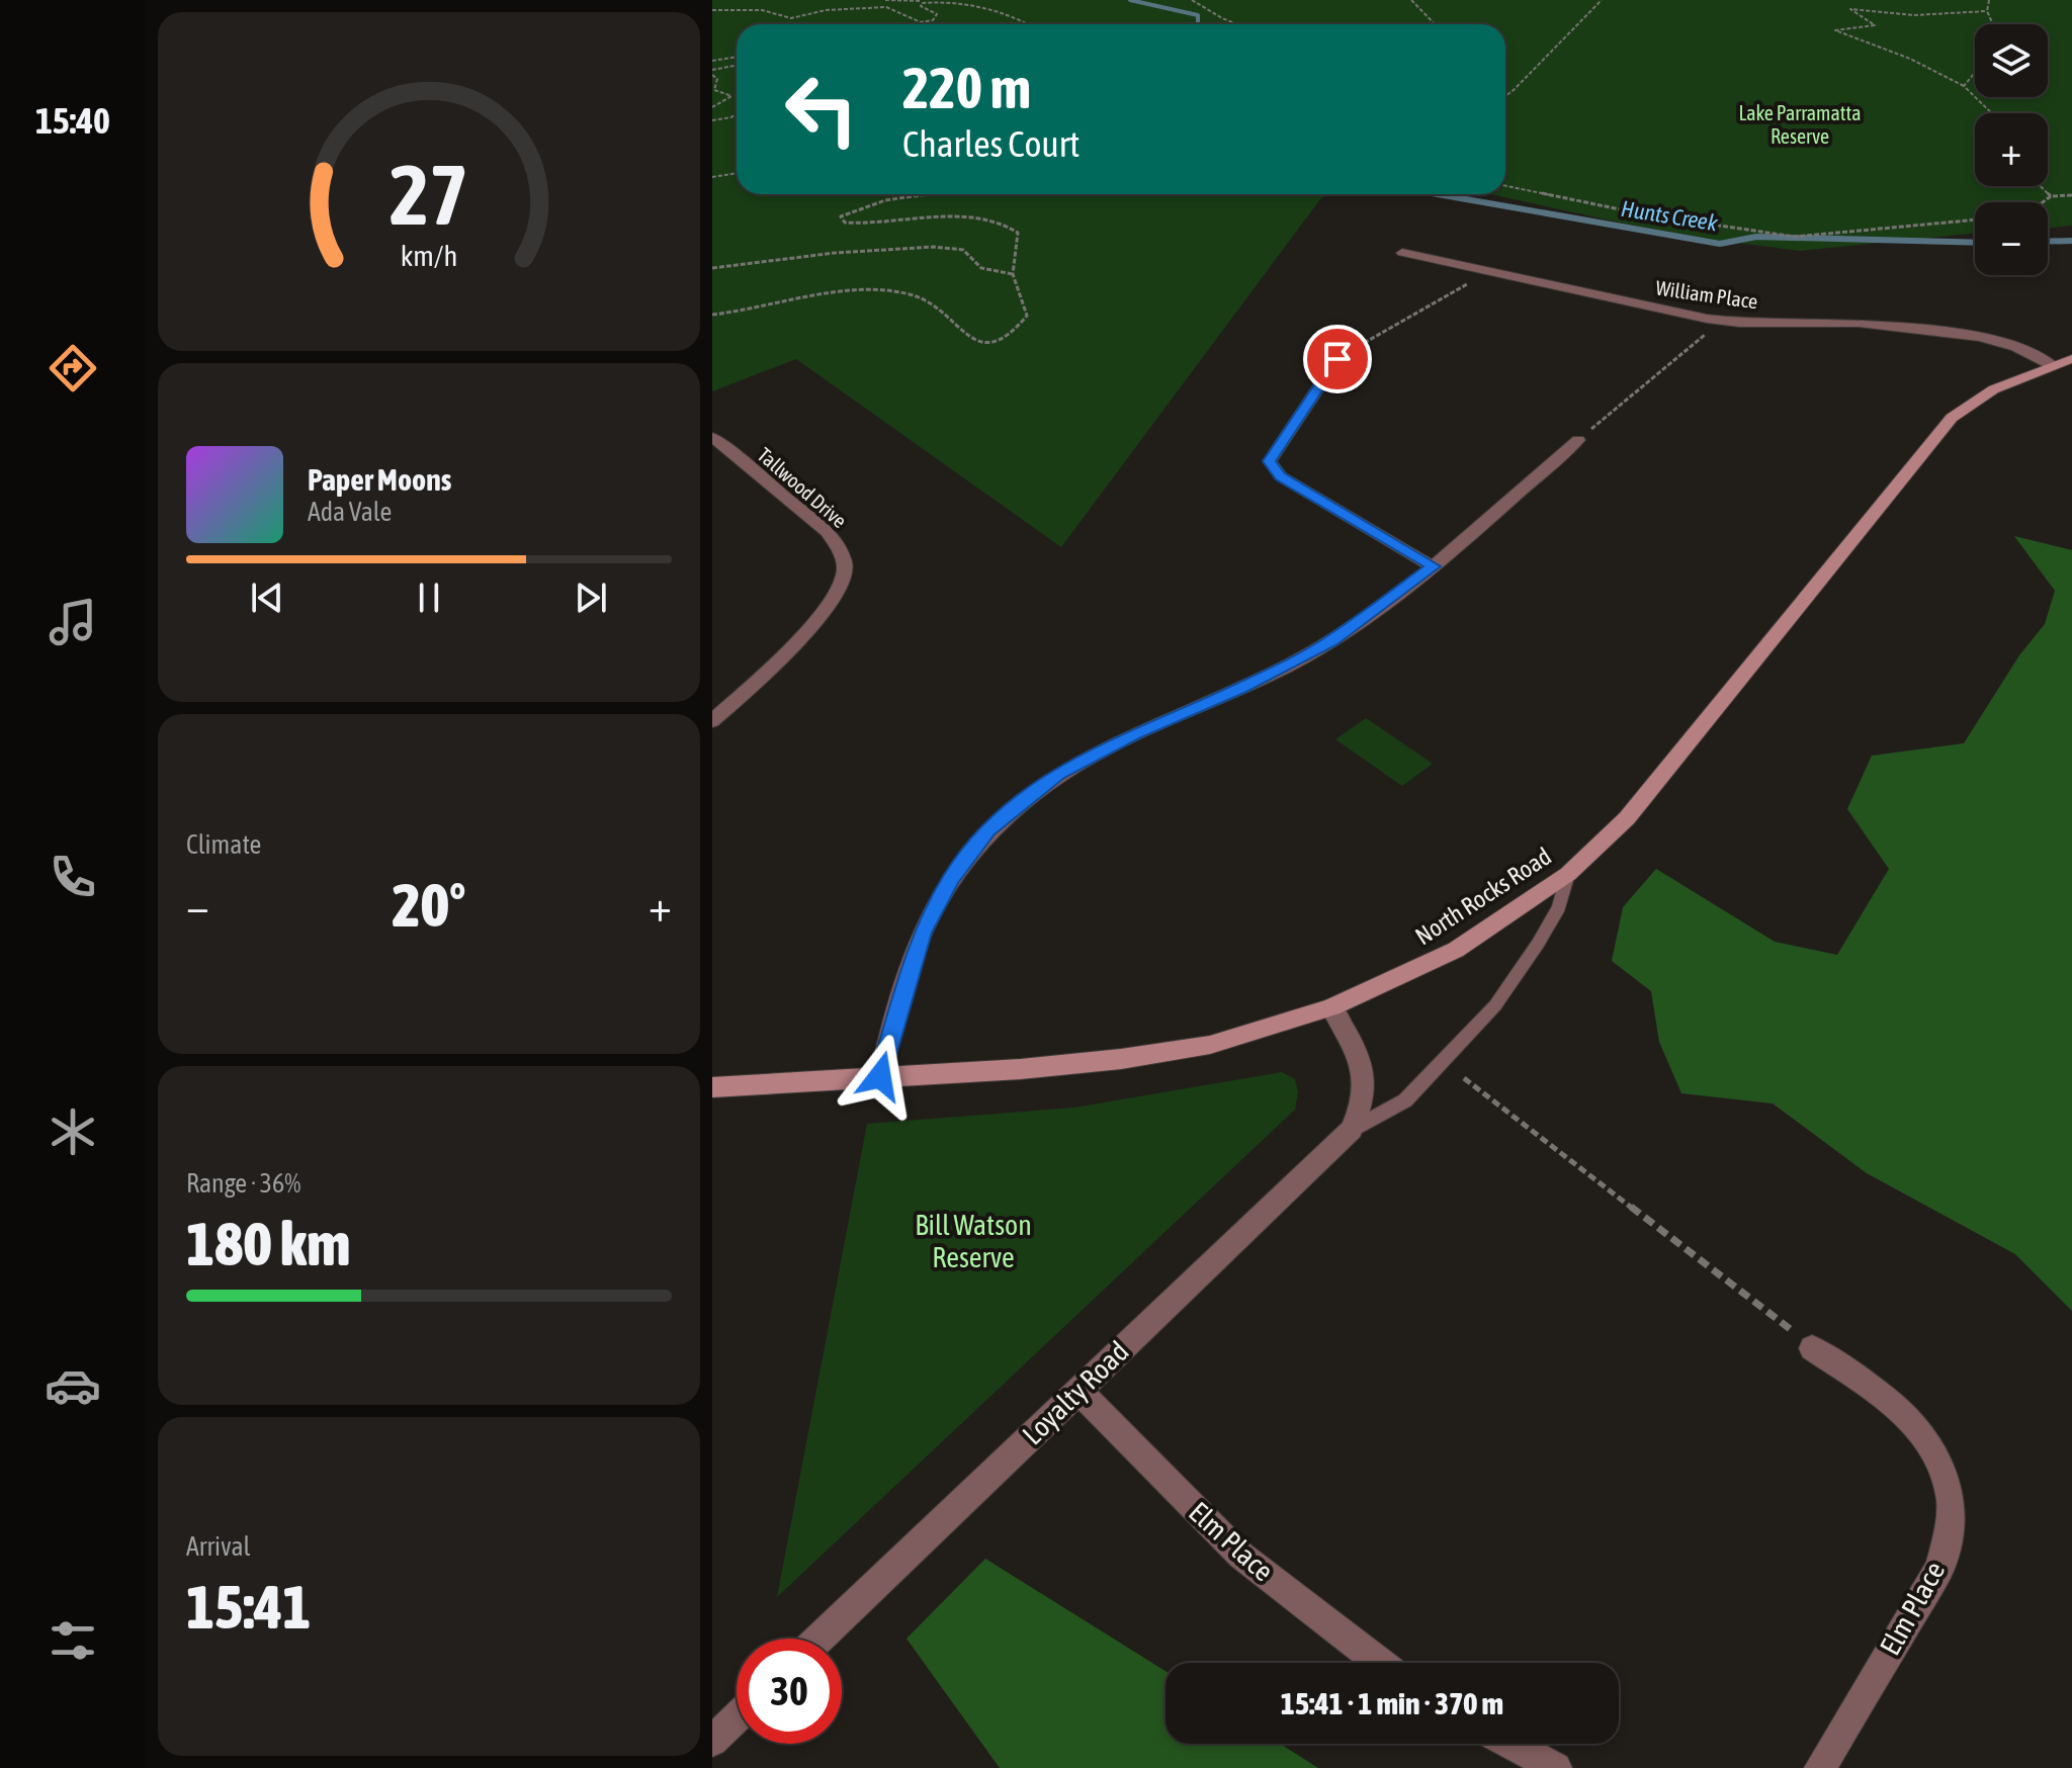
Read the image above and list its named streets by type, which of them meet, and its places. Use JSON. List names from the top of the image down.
{
  "streets": {
    "main road": ["North Rocks Road"],
    "street": [
      "William Place",
      "Tallwood Drive",
      "Loyalty Road",
      "Elm Place"
    ]
  },
  "crossings": [
    ["William Place", "North Rocks Road"],
    ["North Rocks Road", "Loyalty Road"],
    ["Loyalty Road", "Elm Place"]
  ],
  "water": ["Hunts Creek"],
  "parks": ["Lake Parramatta Reserve", "Bill Watson Reserve"],
  "page": {
    "tabs": "15:40",
    "map_buttons": ["+", "−"],
    "turn": ["220 m", "Charles Court"],
    "song": ["Paper Moons", "Ada Vale"],
    "tile": [
      "Climate",
      ["Range · 36%", "180 km"],
      ["Arrival", "15:41"]
    ],
    "heat": ["−", "20°", "+"],
    "limit": "30",
    "trip": "15:41 · 1 min · 370 m",
    "gauge": ["27", "km/h"]
  }
}
